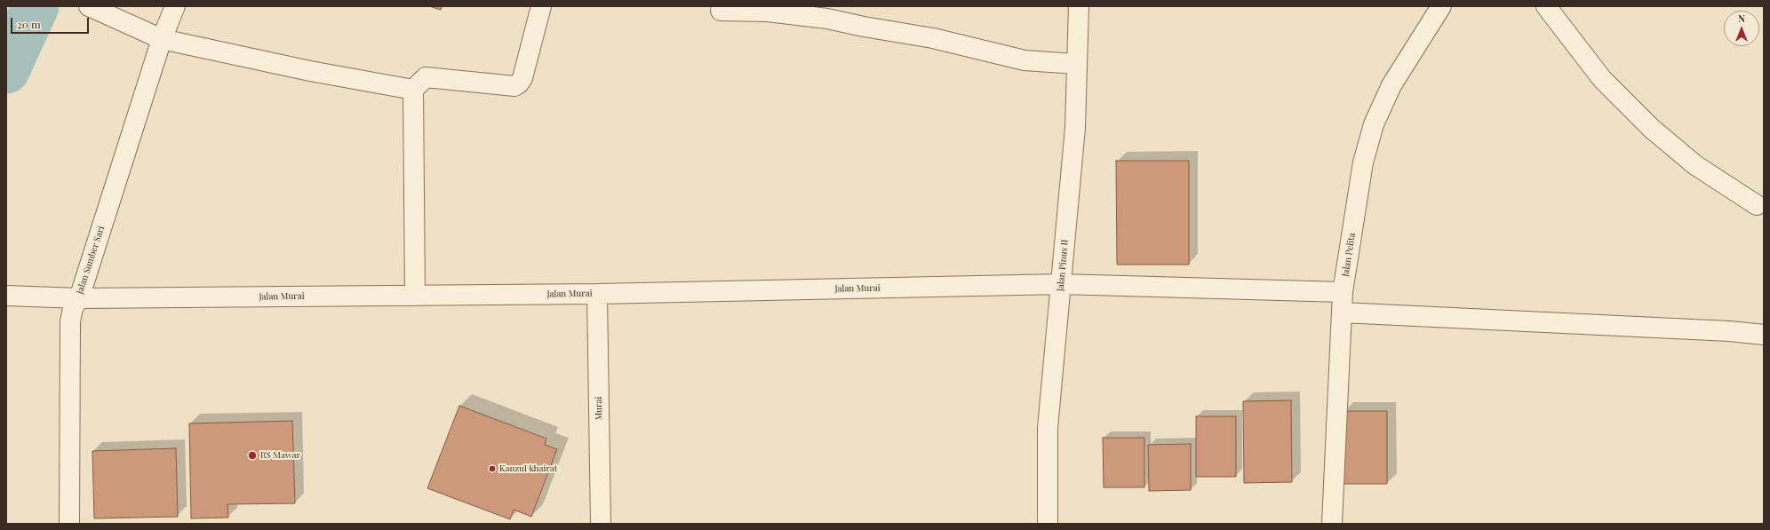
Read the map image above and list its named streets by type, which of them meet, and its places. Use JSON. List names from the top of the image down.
{
  "streets": {
    "street": [
      "Jalan Pelita",
      "Jalan Sumber Sari",
      "Jalan Pinus II",
      "Jalan Murai",
      "Murai"
    ]
  },
  "crossings": [
    ["Jalan Pelita", "Jalan Murai"],
    ["Jalan Sumber Sari", "Jalan Murai"],
    ["Jalan Pinus II", "Jalan Murai"],
    ["Jalan Murai", "Murai"]
  ],
  "places": ["RS Mawar", "Kanzul khairat"],
  "scale_bar": "20 m",
  "north": "top"
}
